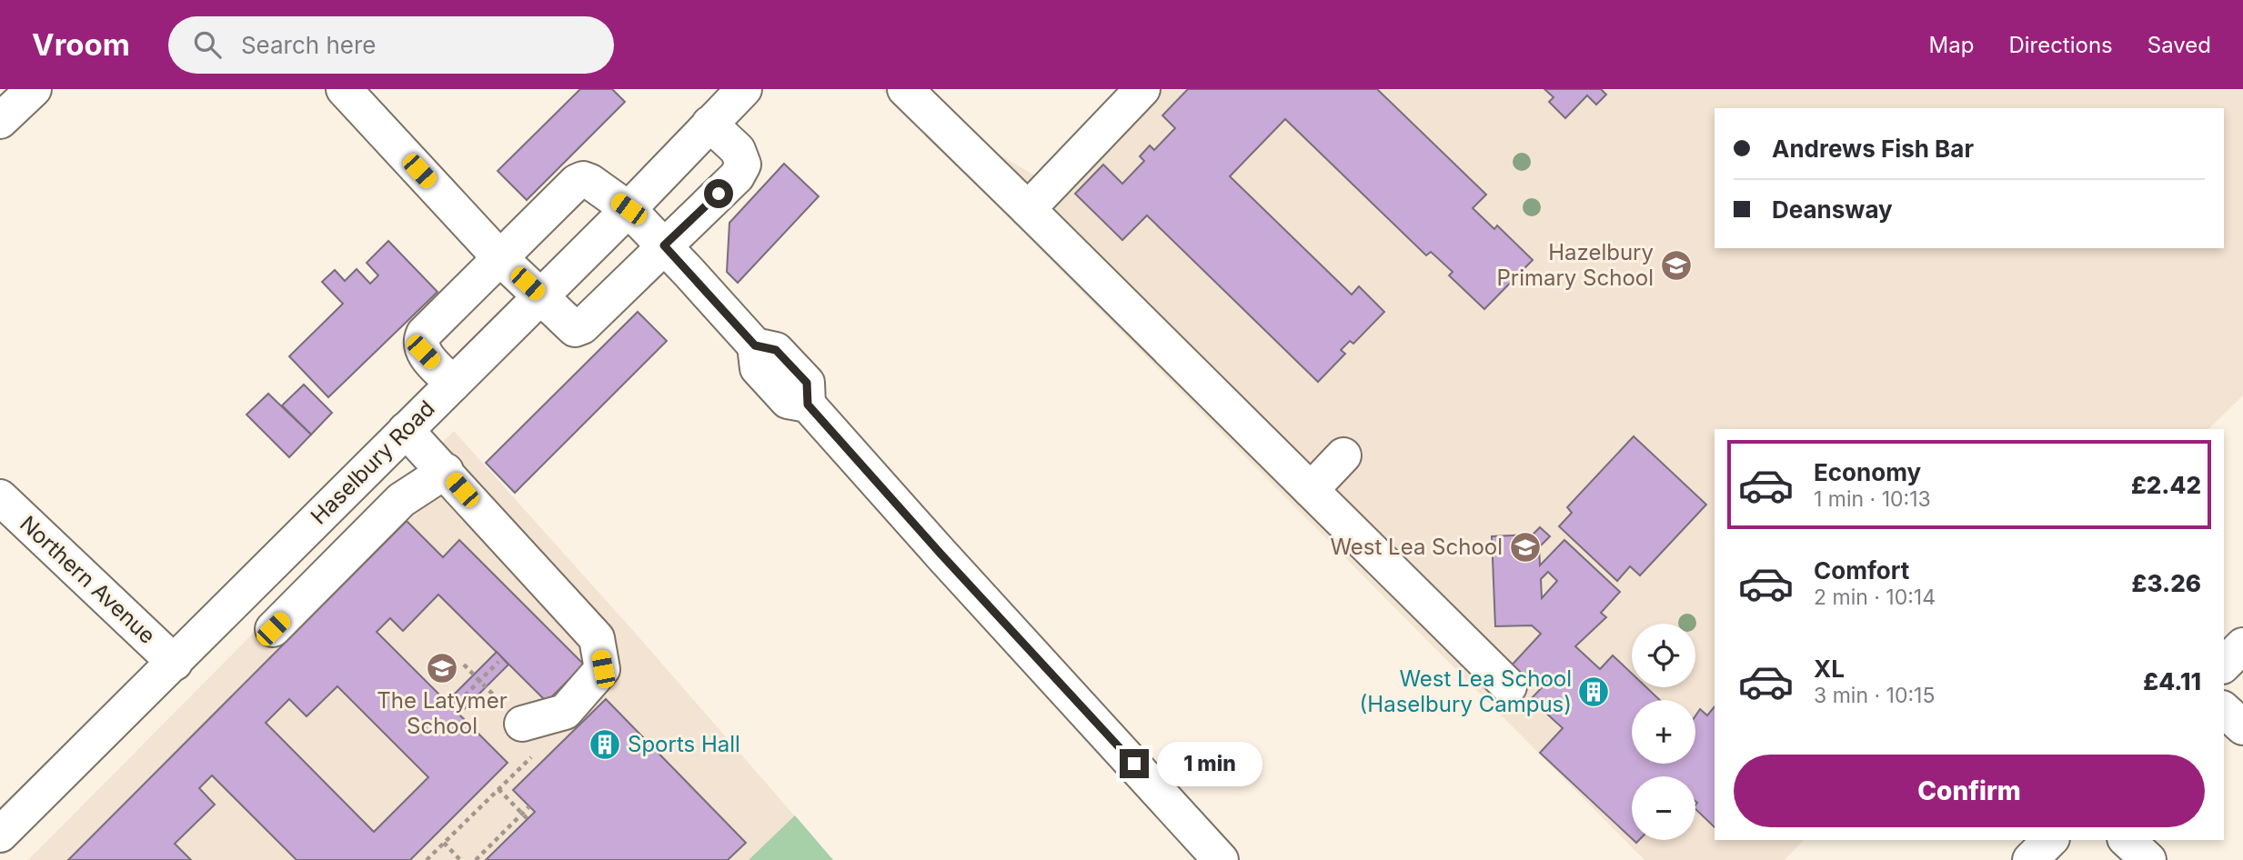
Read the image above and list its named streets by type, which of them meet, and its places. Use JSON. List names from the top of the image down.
{
  "streets": {
    "street": ["Haselbury Road", "Northern Avenue"]
  },
  "crossings": [
    ["Haselbury Road", "Northern Avenue"]
  ],
  "places": {
    "school or university": ["Hazelbury Primary School", "West Lea School", "The Latymer School"],
    "building": ["West Lea School (Haselbury Campus)", "Sports Hall"]
  },
  "page": {
    "header": "Vroom",
    "search": "Search here",
    "nav": ["Map", "Directions", "Saved"],
    "banner": ["Andrews Fish Bar", "Deansway"],
    "list": [
      {
        "name": "Economy",
        "note": "1 min · 10:13",
        "value": "£2.42"
      },
      {
        "name": "Comfort",
        "note": "2 min · 10:14",
        "value": "£3.26"
      },
      {
        "name": "XL",
        "note": "3 min · 10:15",
        "value": "£4.11"
      }
    ],
    "map_buttons": ["+", "−"],
    "bubble": "1 min",
    "buttons": "Confirm"
  }
}
